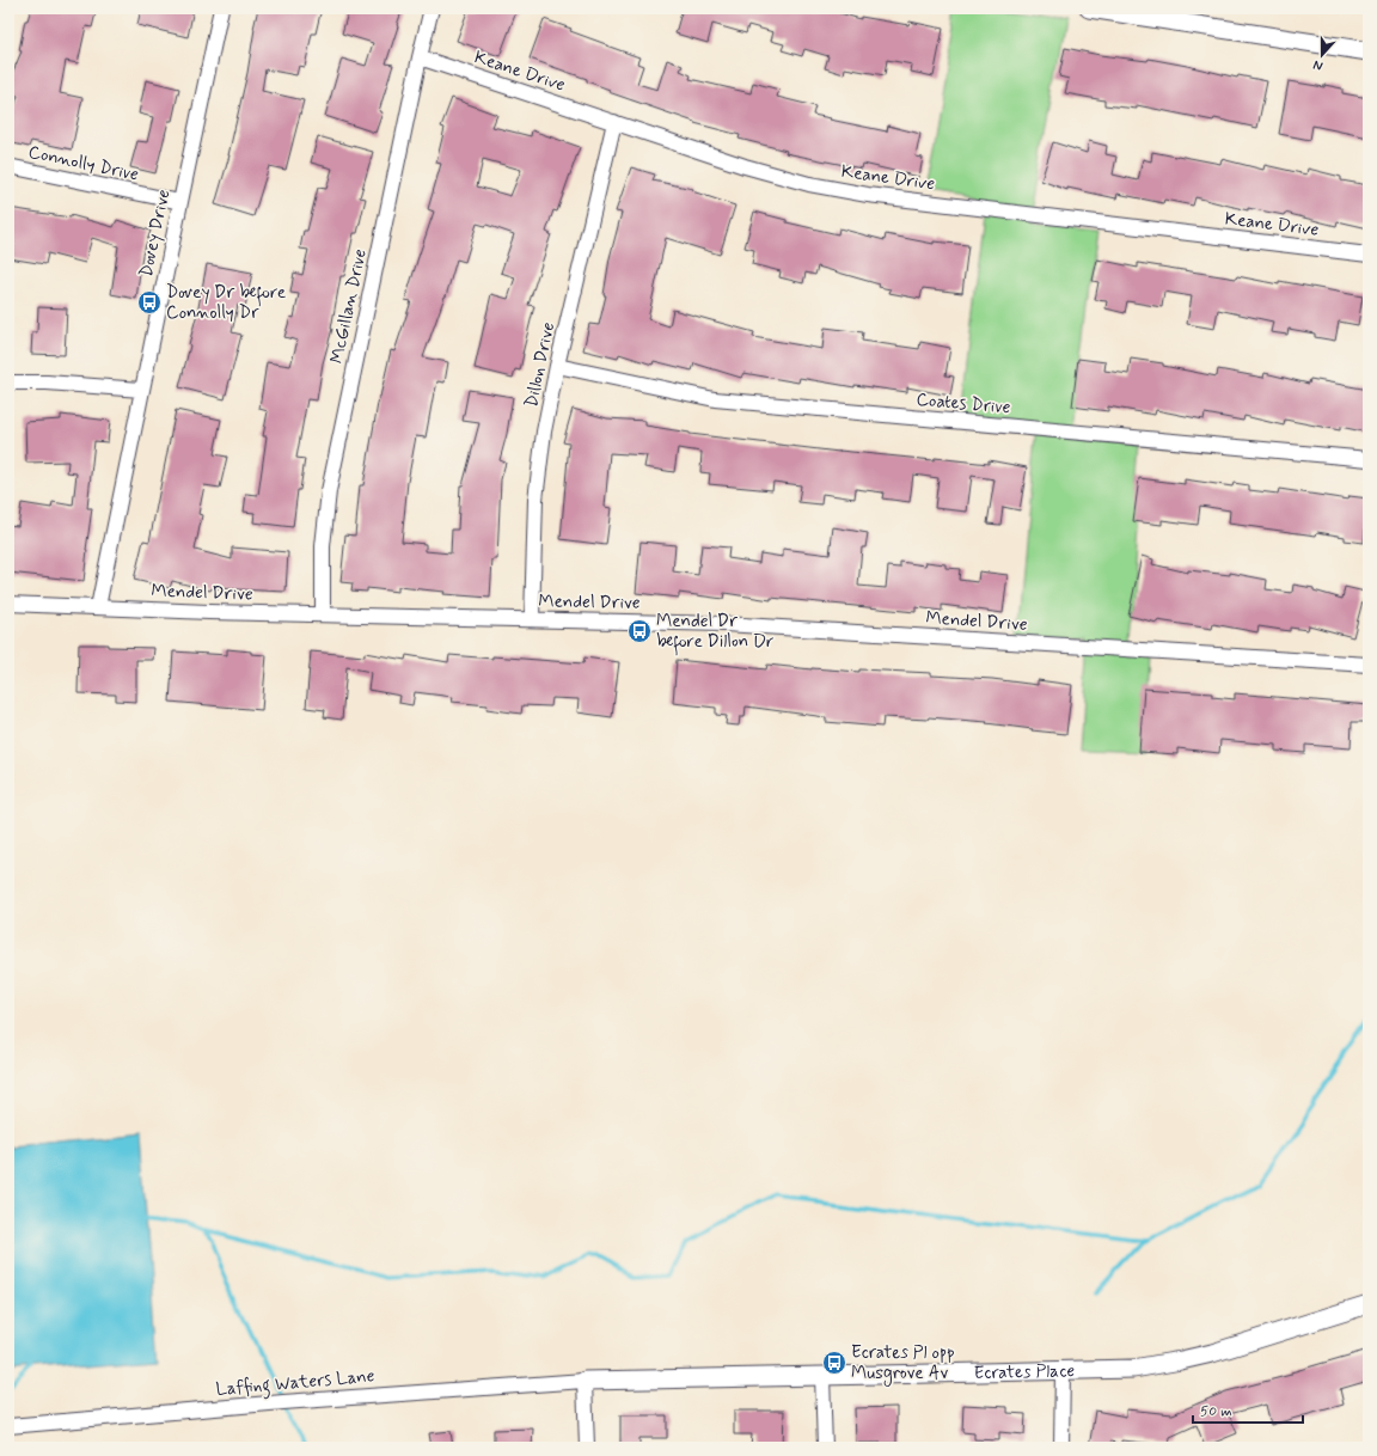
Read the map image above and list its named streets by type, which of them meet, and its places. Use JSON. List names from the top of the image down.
{
  "streets": {
    "street": [
      "Keane Drive",
      "Connolly Drive",
      "Dovey Drive",
      "McGillan Drive",
      "Dillon Drive",
      "Coates Drive",
      "Mendel Drive",
      "Ecrates Place",
      "Laffing Waters Lane"
    ]
  },
  "crossings": [
    ["Keane Drive", "McGillan Drive"],
    ["Keane Drive", "Dillon Drive"],
    ["Connolly Drive", "Dovey Drive"],
    ["Dovey Drive", "Mendel Drive"],
    ["McGillan Drive", "Mendel Drive"],
    ["Dillon Drive", "Coates Drive"],
    ["Dillon Drive", "Mendel Drive"],
    ["Ecrates Place", "Laffing Waters Lane"]
  ],
  "places": {
    "bus stop": ["Dovey Dr before Connolly Dr", "Mendel Dr before Dillon Dr", "Ecrates Pl opp Musgrove Av"]
  },
  "scale_bar": "50 m",
  "north": "bottom"
}
